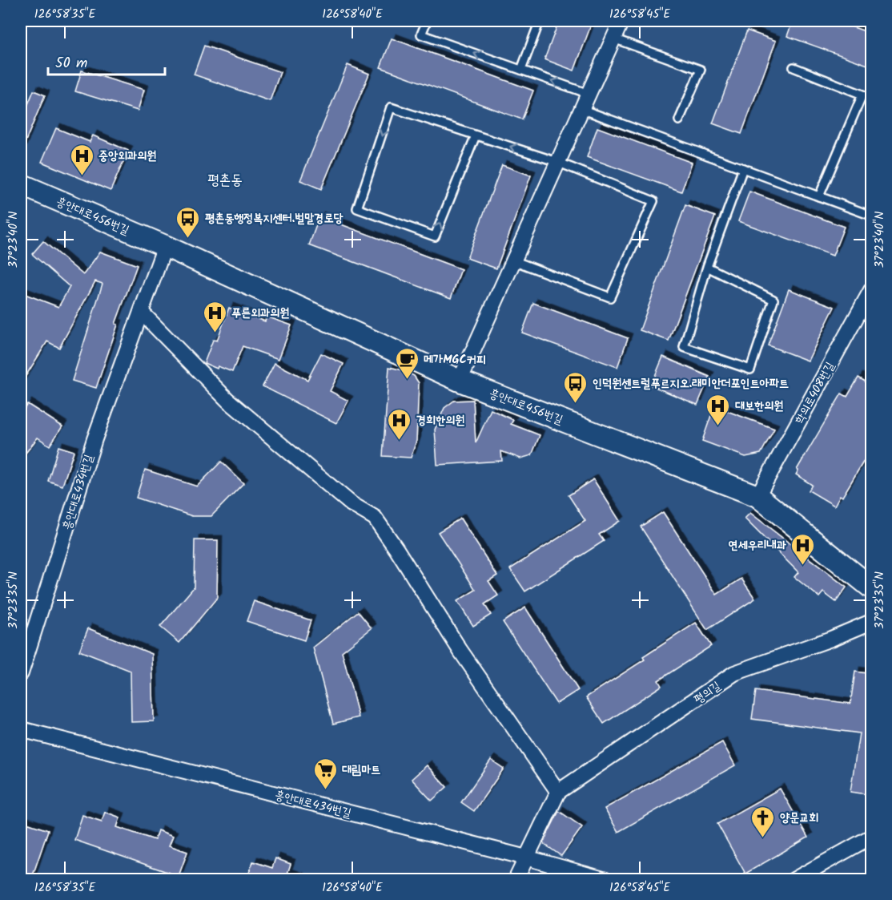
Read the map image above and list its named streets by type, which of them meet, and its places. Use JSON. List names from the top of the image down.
{
  "streets": {
    "street": [
      "흥안대로456번길",
      "학의로408번길",
      "흥안대로434번길",
      "평의길"
    ]
  },
  "crossings": [
    ["흥안대로456번길", "학의로408번길"]
  ],
  "districts": ["평촌동"],
  "places": {
    "hospital": [
      "중앙외과의원",
      "푸른외과의원",
      "대보한의원",
      "경희한의원",
      "연세우리내과"
    ],
    "bus stop": ["평촌동행정복지센터.벌말경로당", "인덕원센트럴푸르지오.래미안더포인트아파트"],
    "cafe": ["메가MGC커피"],
    "supermarket": ["대림마트"],
    "church": ["양문교회"]
  },
  "scale_bar": "50 m",
  "coordinates": [
    "126°58'35\"E",
    "126°58'40\"E",
    "126°58'45\"E",
    "37°23'40\"N",
    "37°23'35\"N"
  ]
}
